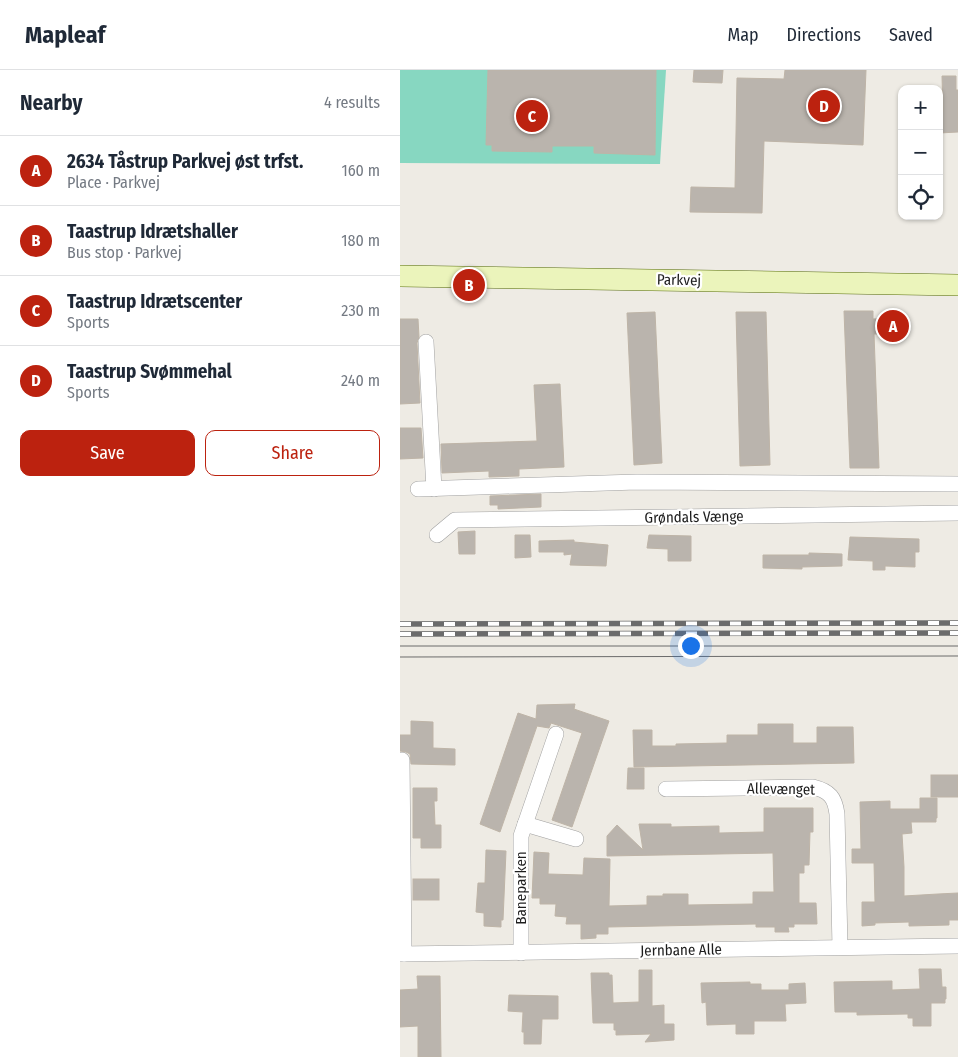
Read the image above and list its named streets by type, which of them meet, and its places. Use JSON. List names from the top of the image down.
{
  "streets": {
    "street": [
      "Parkvej",
      "Grøndals Vænge",
      "Allevænget",
      "Baneparken",
      "Jernbane Alle"
    ]
  },
  "crossings": [
    ["Allevænget", "Jernbane Alle"],
    ["Baneparken", "Jernbane Alle"]
  ],
  "page": {
    "header": "Mapleaf",
    "nav": ["Map", "Directions", "Saved"],
    "heading": ["Nearby", "4 results"],
    "map_buttons": ["+", "−"],
    "pins": [
      "D",
      "C",
      "B",
      "A"
    ],
    "list": [
      {
        "mark": "A",
        "name": "2634 Tåstrup Parkvej øst trfst.",
        "note": "Place · Parkvej",
        "value": "160 m"
      },
      {
        "mark": "B",
        "name": "Taastrup Idrætshaller",
        "note": "Bus stop · Parkvej",
        "value": "180 m"
      },
      {
        "mark": "C",
        "name": "Taastrup Idrætscenter",
        "note": "Sports",
        "value": "230 m"
      },
      {
        "mark": "D",
        "name": "Taastrup Svømmehal",
        "note": "Sports",
        "value": "240 m"
      }
    ],
    "buttons": ["Save", "Share"]
  }
}
